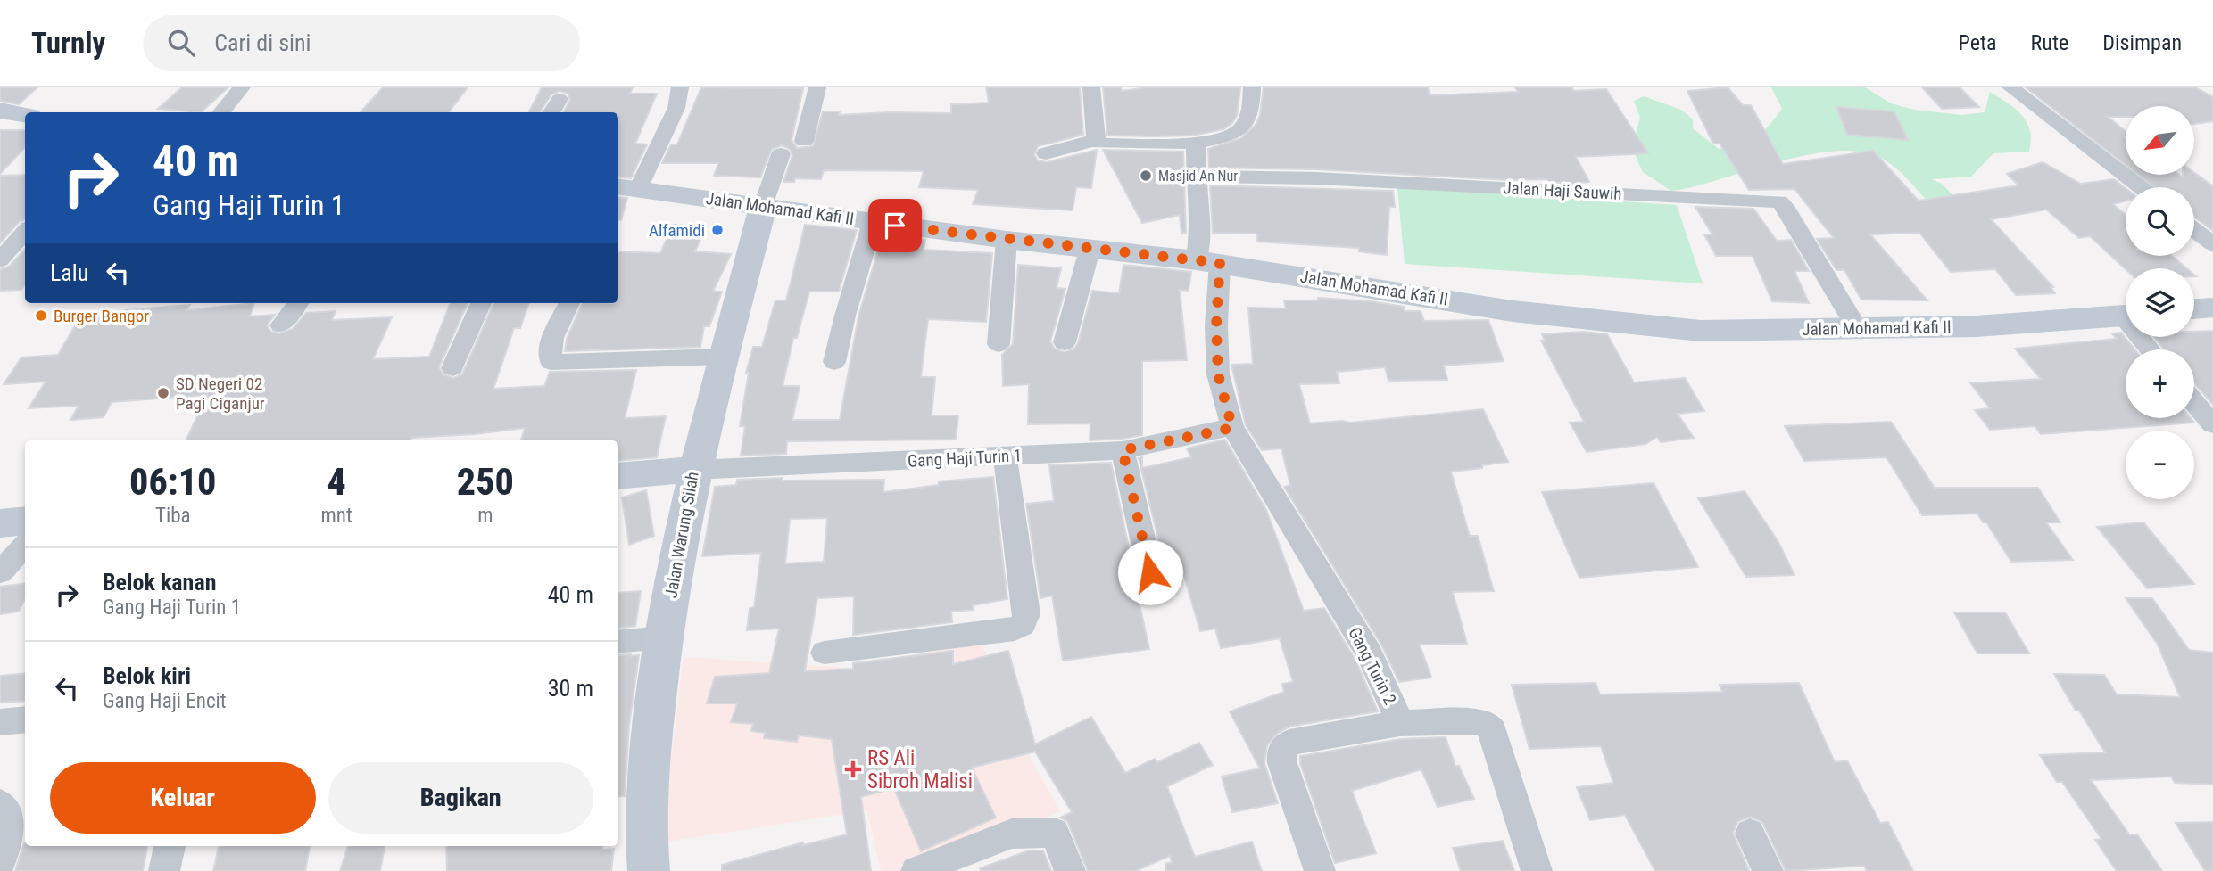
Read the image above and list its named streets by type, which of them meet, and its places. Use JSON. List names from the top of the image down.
{
  "streets": {
    "main road": ["Jalan Mohamad Kafi II", "Jalan Warung Silah"],
    "street": ["Jalan Haji Sauwih", "Gang Haji Turin 1", "Gang Turin 2"]
  },
  "crossings": [
    ["Jalan Haji Sauwih", "Jalan Mohamad Kafi II"],
    ["Jalan Haji Sauwih", "Gang Turin 2"],
    ["Jalan Mohamad Kafi II", "Jalan Warung Silah"],
    ["Jalan Mohamad Kafi II", "Gang Turin 2"],
    ["Gang Haji Turin 1", "Jalan Warung Silah"],
    ["Gang Haji Turin 1", "Gang Turin 2"]
  ],
  "places": {
    "other": [
      "Masjid An Nur",
      "Alfamidi",
      "Burger Bangor",
      "SD Negeri 02 Pagi Ciganjur"
    ],
    "health": ["RS Ali Sibroh Malisi"]
  },
  "north": "bottom left",
  "page": {
    "header": "Turnly",
    "search": "Cari di sini",
    "nav": ["Peta", "Rute", "Disimpan"],
    "map_buttons": ["+", "−"],
    "turn": ["40 m", "Gang Haji Turin 1"],
    "then": "Lalu",
    "eta": [
      "06:10",
      "Tiba",
      "4",
      "mnt",
      "250",
      "m"
    ],
    "list": [
      {
        "name": "Belok kanan",
        "note": "Gang Haji Turin 1",
        "value": "40 m"
      },
      {
        "name": "Belok kiri",
        "note": "Gang Haji Encit",
        "value": "30 m"
      }
    ],
    "buttons": ["Keluar", "Bagikan"]
  }
}
